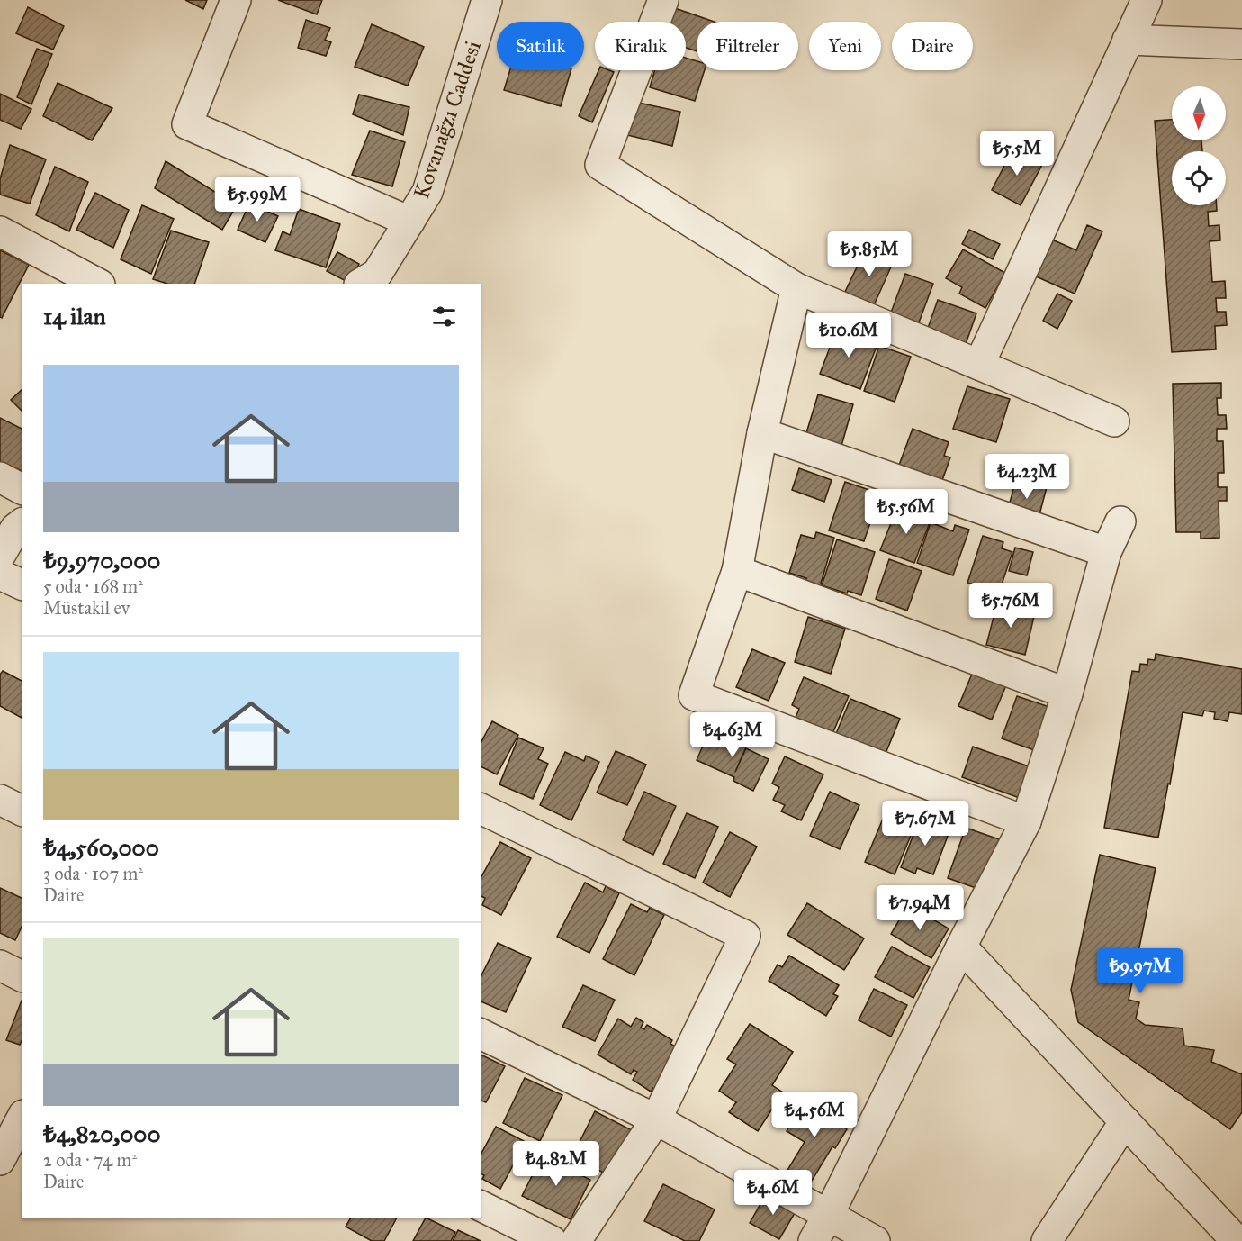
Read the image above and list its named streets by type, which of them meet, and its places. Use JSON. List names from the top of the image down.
{
  "streets": {
    "street": ["Kovanağzı Caddesi"]
  },
  "north": "bottom",
  "page": {
    "chip": [
      "Satılık",
      "Kiralık",
      "Filtreler",
      "Yeni",
      "Daire"
    ],
    "price": [
      "₺5.5M",
      "₺5.99M",
      "₺5.85M",
      "₺10.6M",
      "₺4.23M",
      "₺5.56M",
      "₺5.76M",
      "₺4.63M",
      "₺7.67M",
      "₺7.94M",
      "₺9.97M",
      "₺4.56M",
      "₺4.82M",
      "₺4.6M"
    ],
    "heading": "14 ilan",
    "list": [
      {
        "name": "₺9,970,000",
        "note": "5 oda · 168 m² · Müstakil ev"
      },
      {
        "name": "₺4,560,000",
        "note": "3 oda · 107 m² · Daire"
      },
      {
        "name": "₺4,820,000",
        "note": "2 oda · 74 m² · Daire"
      }
    ]
  }
}
